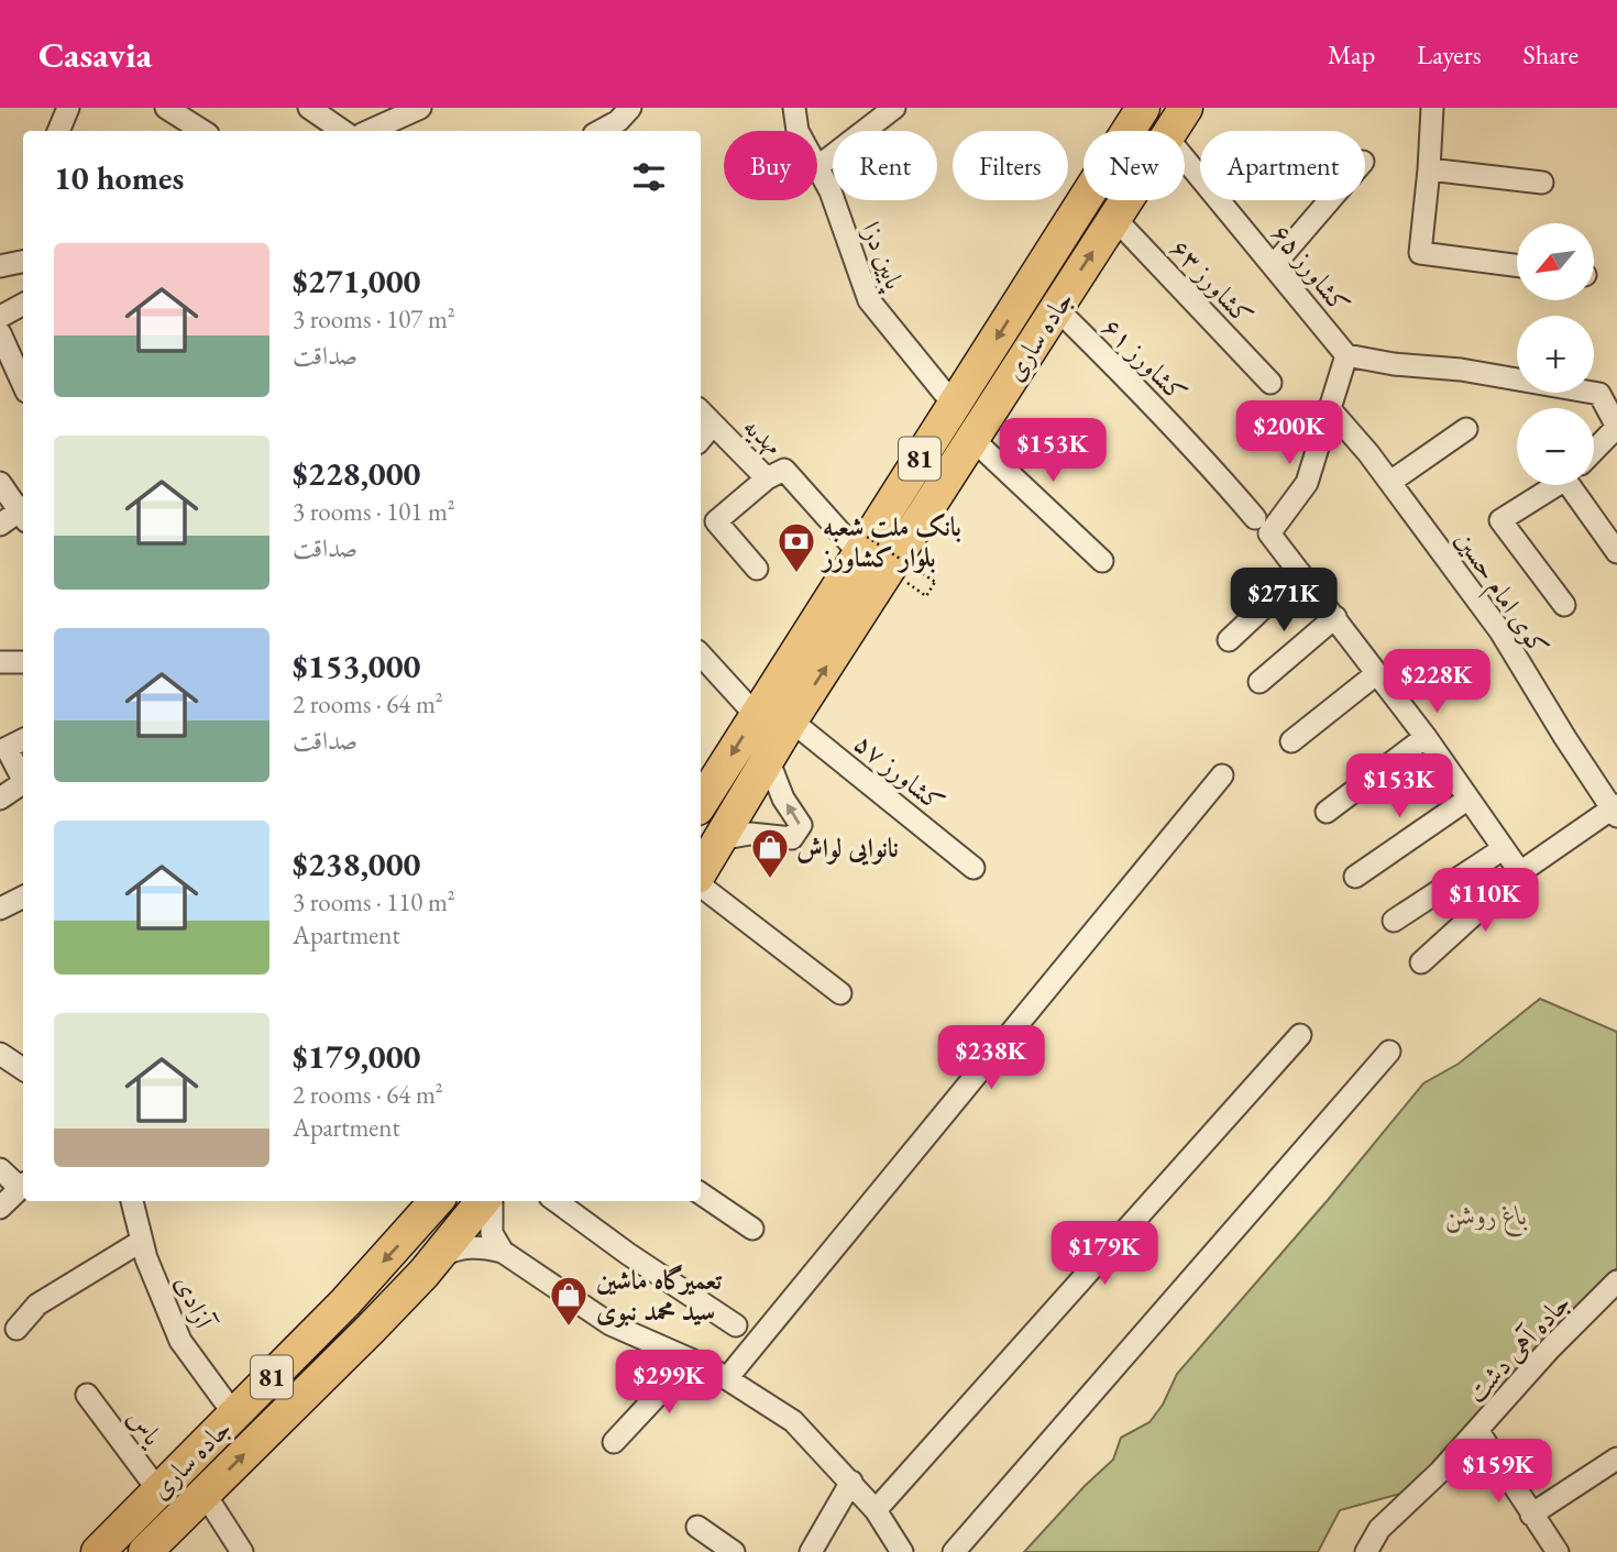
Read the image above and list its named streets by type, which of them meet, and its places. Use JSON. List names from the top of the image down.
{
  "streets": {
    "highway": ["جاده ساری", "81"],
    "street": [
      "پایین دزا",
      "کشاورز ۶۵",
      "کشاورز ۶۳",
      "کشاورز ۶۱",
      "مهدیه",
      "کوی امام حسین",
      "کشاورز ۵۷",
      "آزادی",
      "جاده آهی دشت",
      "یاس"
    ]
  },
  "crossings": [
    ["پایین دزا", "جاده ساری"],
    ["کشاورز ۶۵", "کوی امام حسین"],
    ["کشاورز ۶۳", "جاده ساری"],
    ["جاده ساری", "کشاورز ۶۱"],
    ["جاده ساری", "مهدیه"],
    ["جاده ساری", "کشاورز ۵۷"],
    ["جاده ساری", "آزادی"],
    ["جاده ساری", "یاس"]
  ],
  "parks": ["باغ روشن"],
  "places": {
    "bank": ["بانک ملت شعبه بلوار کشاورز"],
    "shop": ["نانوایی لواش", "تعمیرگاه ماشین سید محمد نبوی"]
  },
  "north": "bottom left",
  "page": {
    "header": "Casavia",
    "nav": ["Map", "Layers", "Share"],
    "chip": [
      "Buy",
      "Rent",
      "Filters",
      "New",
      "Apartment"
    ],
    "heading": "10 homes",
    "map_buttons": ["+", "−"],
    "list": [
      {
        "name": "$271,000",
        "note": "3 rooms · 107 m² · صداقت"
      },
      {
        "name": "$228,000",
        "note": "3 rooms · 101 m² · صداقت"
      },
      {
        "name": "$153,000",
        "note": "2 rooms · 64 m² · صداقت"
      },
      {
        "name": "$238,000",
        "note": "3 rooms · 110 m² · Apartment"
      },
      {
        "name": "$179,000",
        "note": "2 rooms · 64 m² · Apartment"
      }
    ],
    "price": [
      "$200K",
      "$153K",
      "$271K",
      "$228K",
      "$153K",
      "$110K",
      "$238K",
      "$179K",
      "$299K",
      "$159K"
    ]
  }
}
